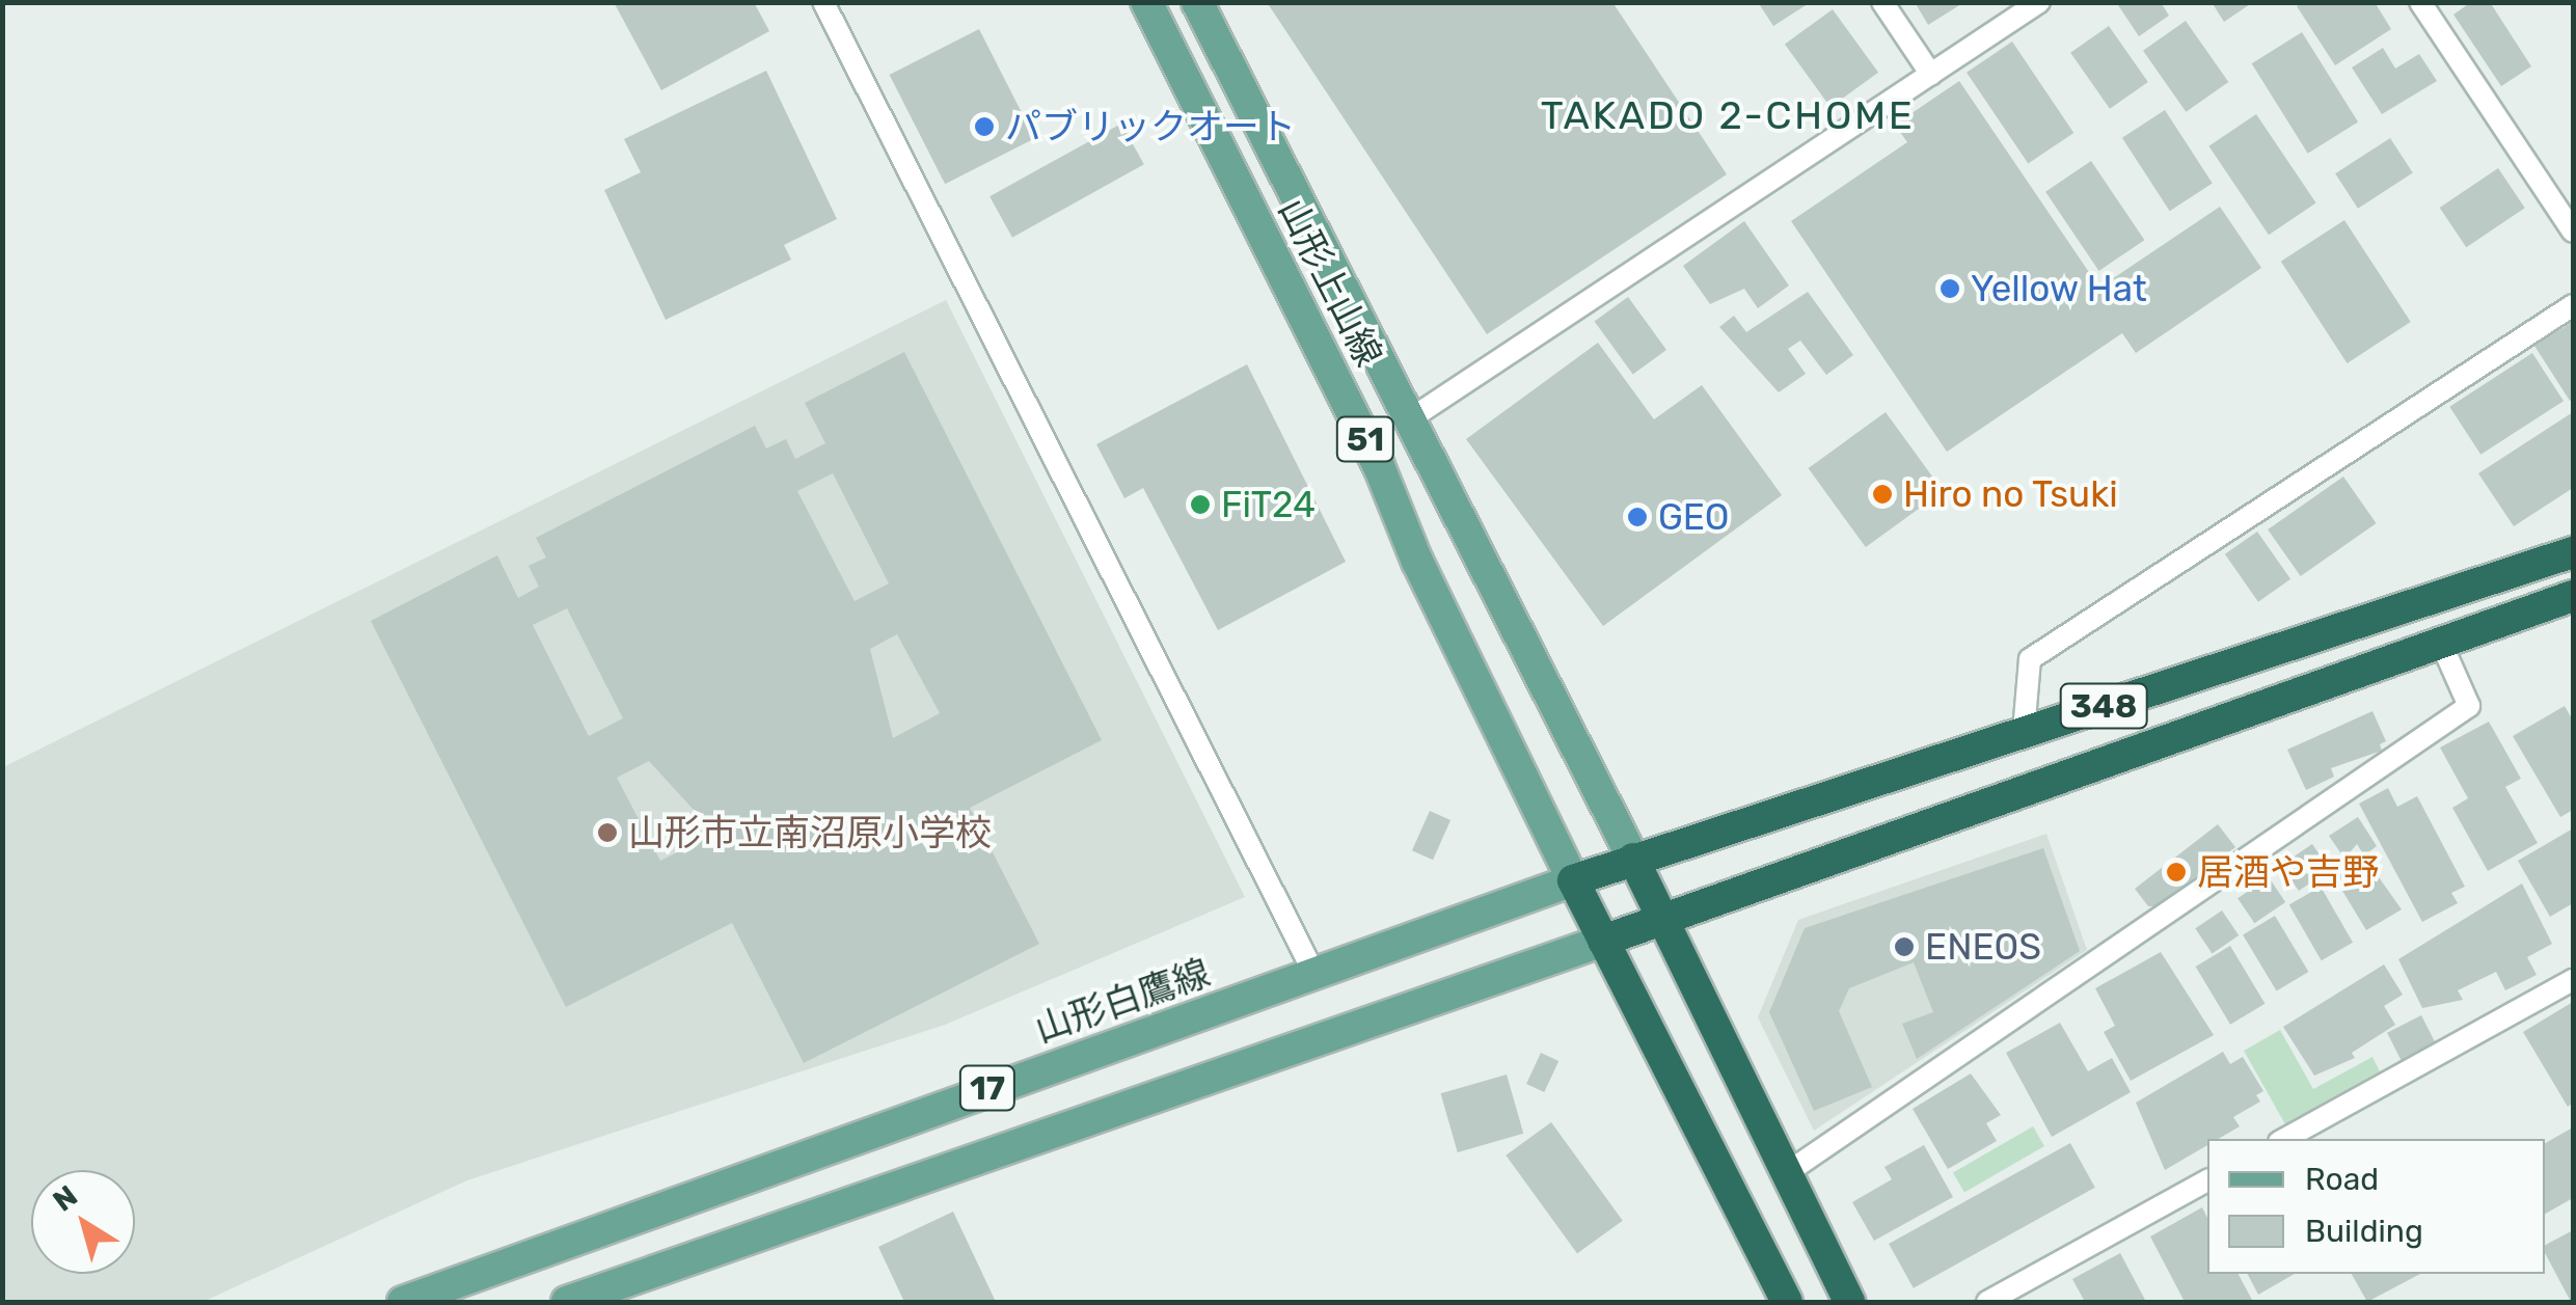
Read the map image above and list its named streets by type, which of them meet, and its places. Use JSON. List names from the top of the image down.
{
  "streets": {
    "highway": ["348"],
    "main road": [
      "山形上山線",
      "51",
      "山形白鷹線",
      "17"
    ]
  },
  "crossings": [
    ["山形上山線", "348"],
    ["山形上山線", "山形白鷹線"],
    ["348", "山形白鷹線"],
    ["348", "17"]
  ],
  "districts": ["TAKADO 2-CHOME"],
  "places": [
    "パブリックオート",
    "Yellow Hat",
    "Hiro no Tsuki",
    "FiT24",
    "GEO",
    "山形市立南沼原小学校",
    "居酒や吉野",
    "ENEOS"
  ],
  "legend": ["Road", "Building"],
  "north": "top left"
}
